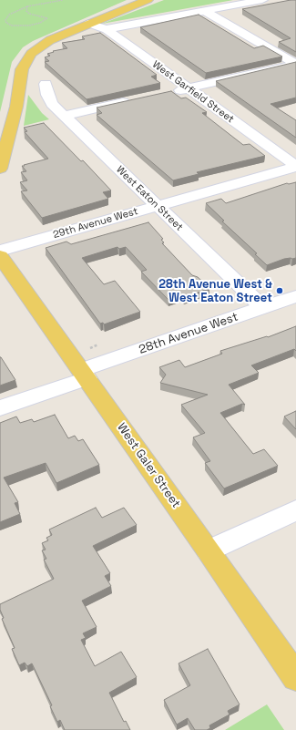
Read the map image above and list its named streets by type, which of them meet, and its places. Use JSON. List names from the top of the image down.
{
  "streets": {
    "main road": ["West Galer Street"],
    "street": [
      "West Garfield Street",
      "West Eaton Street",
      "29th Avenue West",
      "28th Avenue West"
    ]
  },
  "crossings": [
    ["West Garfield Street", "29th Avenue West"],
    ["West Eaton Street", "29th Avenue West"],
    ["West Eaton Street", "28th Avenue West"],
    ["28th Avenue West", "West Galer Street"]
  ],
  "places": ["28th Avenue West & West Eaton Street"]
}
